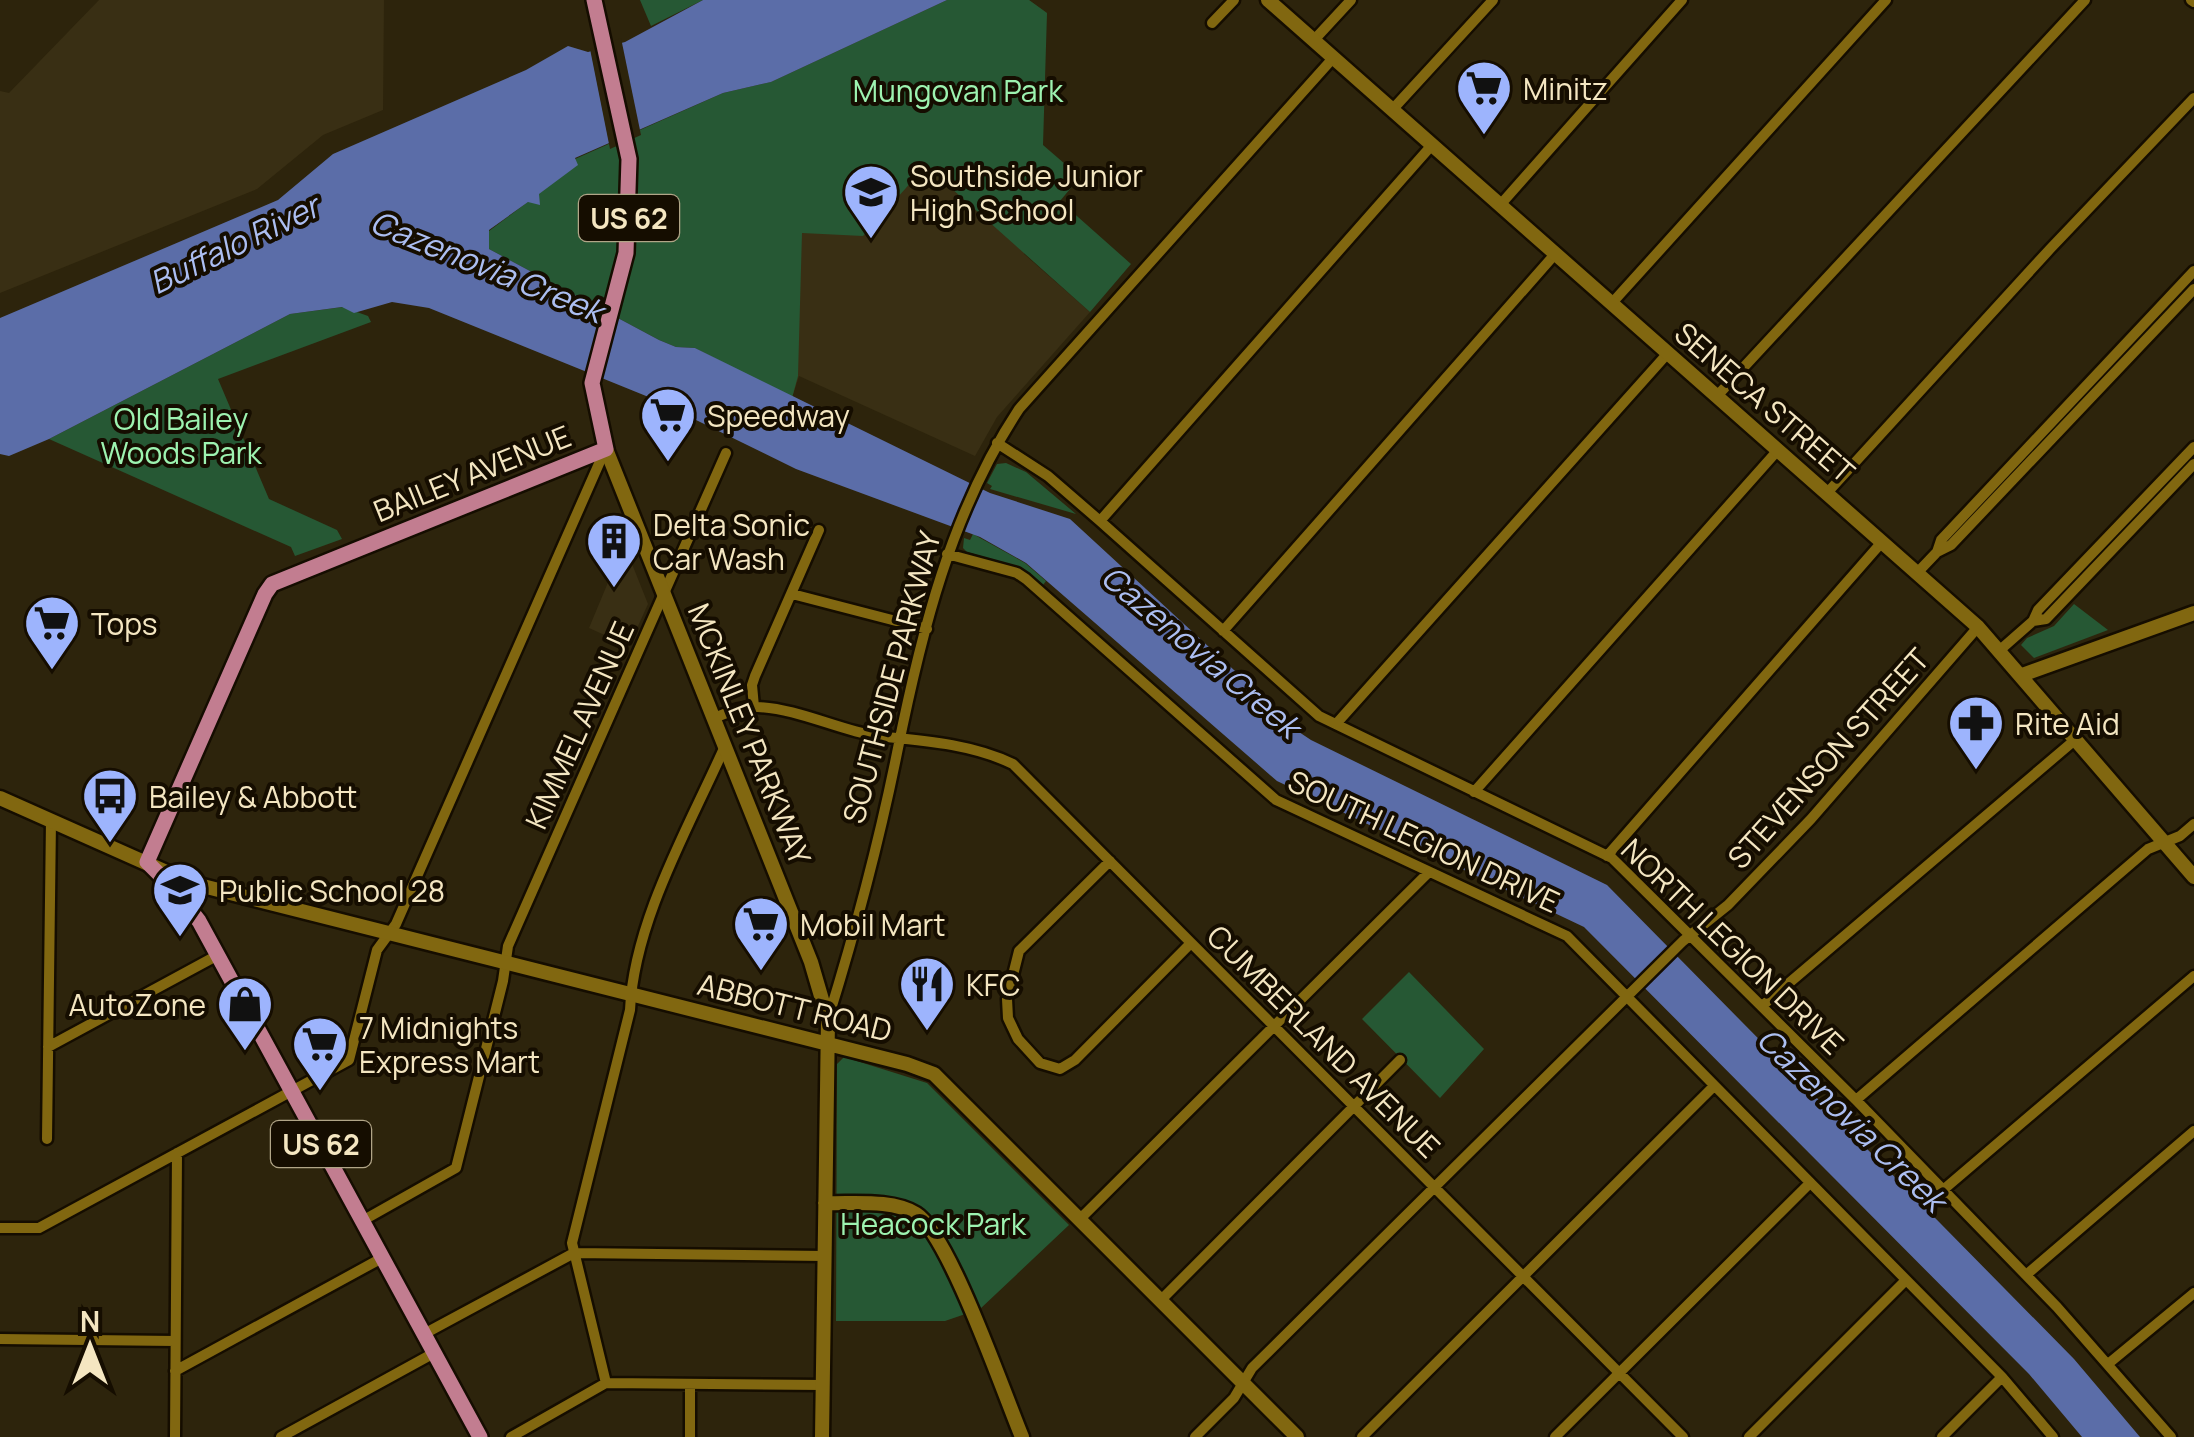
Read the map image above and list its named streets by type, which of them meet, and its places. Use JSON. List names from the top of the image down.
{
  "streets": {
    "main road": ["US 62", "BAILEY AVENUE"],
    "street": [
      "SENECA STREET",
      "SOUTHSIDE PARKWAY",
      "KIMMEL AVENUE",
      "MCKINLEY PARKWAY",
      "STEVENSON STREET",
      "SOUTH LEGION DRIVE",
      "NORTH LEGION DRIVE",
      "ABBOTT ROAD",
      "CUMBERLAND AVENUE"
    ]
  },
  "crossings": [
    ["US 62", "BAILEY AVENUE"],
    ["US 62", "KIMMEL AVENUE"],
    ["US 62", "ABBOTT ROAD"],
    ["SENECA STREET", "SOUTHSIDE PARKWAY"],
    ["SENECA STREET", "STEVENSON STREET"],
    ["BAILEY AVENUE", "MCKINLEY PARKWAY"],
    ["BAILEY AVENUE", "ABBOTT ROAD"],
    ["SOUTHSIDE PARKWAY", "MCKINLEY PARKWAY"],
    ["SOUTHSIDE PARKWAY", "SOUTH LEGION DRIVE"],
    ["SOUTHSIDE PARKWAY", "NORTH LEGION DRIVE"],
    ["SOUTHSIDE PARKWAY", "CUMBERLAND AVENUE"],
    ["KIMMEL AVENUE", "MCKINLEY PARKWAY"],
    ["KIMMEL AVENUE", "ABBOTT ROAD"],
    ["MCKINLEY PARKWAY", "ABBOTT ROAD"],
    ["STEVENSON STREET", "SOUTH LEGION DRIVE"],
    ["STEVENSON STREET", "NORTH LEGION DRIVE"],
    ["STEVENSON STREET", "ABBOTT ROAD"],
    ["STEVENSON STREET", "CUMBERLAND AVENUE"]
  ],
  "water": ["Buffalo River", "Cazenovia Creek"],
  "parks": ["Mungovan Park", "Old Bailey Woods Park", "Heacock Park"],
  "places": {
    "supermarket": [
      "Minitz",
      "Speedway",
      "Tops",
      "Mobil Mart",
      "7 Midnights Express Mart"
    ],
    "school or university": ["Southside Junior High School", "Public School 28"],
    "building": ["Delta Sonic Car Wash"],
    "pharmacy": ["Rite Aid"],
    "bus stop": ["Bailey & Abbott"],
    "restaurant": ["KFC"],
    "shop": ["AutoZone"]
  },
  "north": "top"
}
